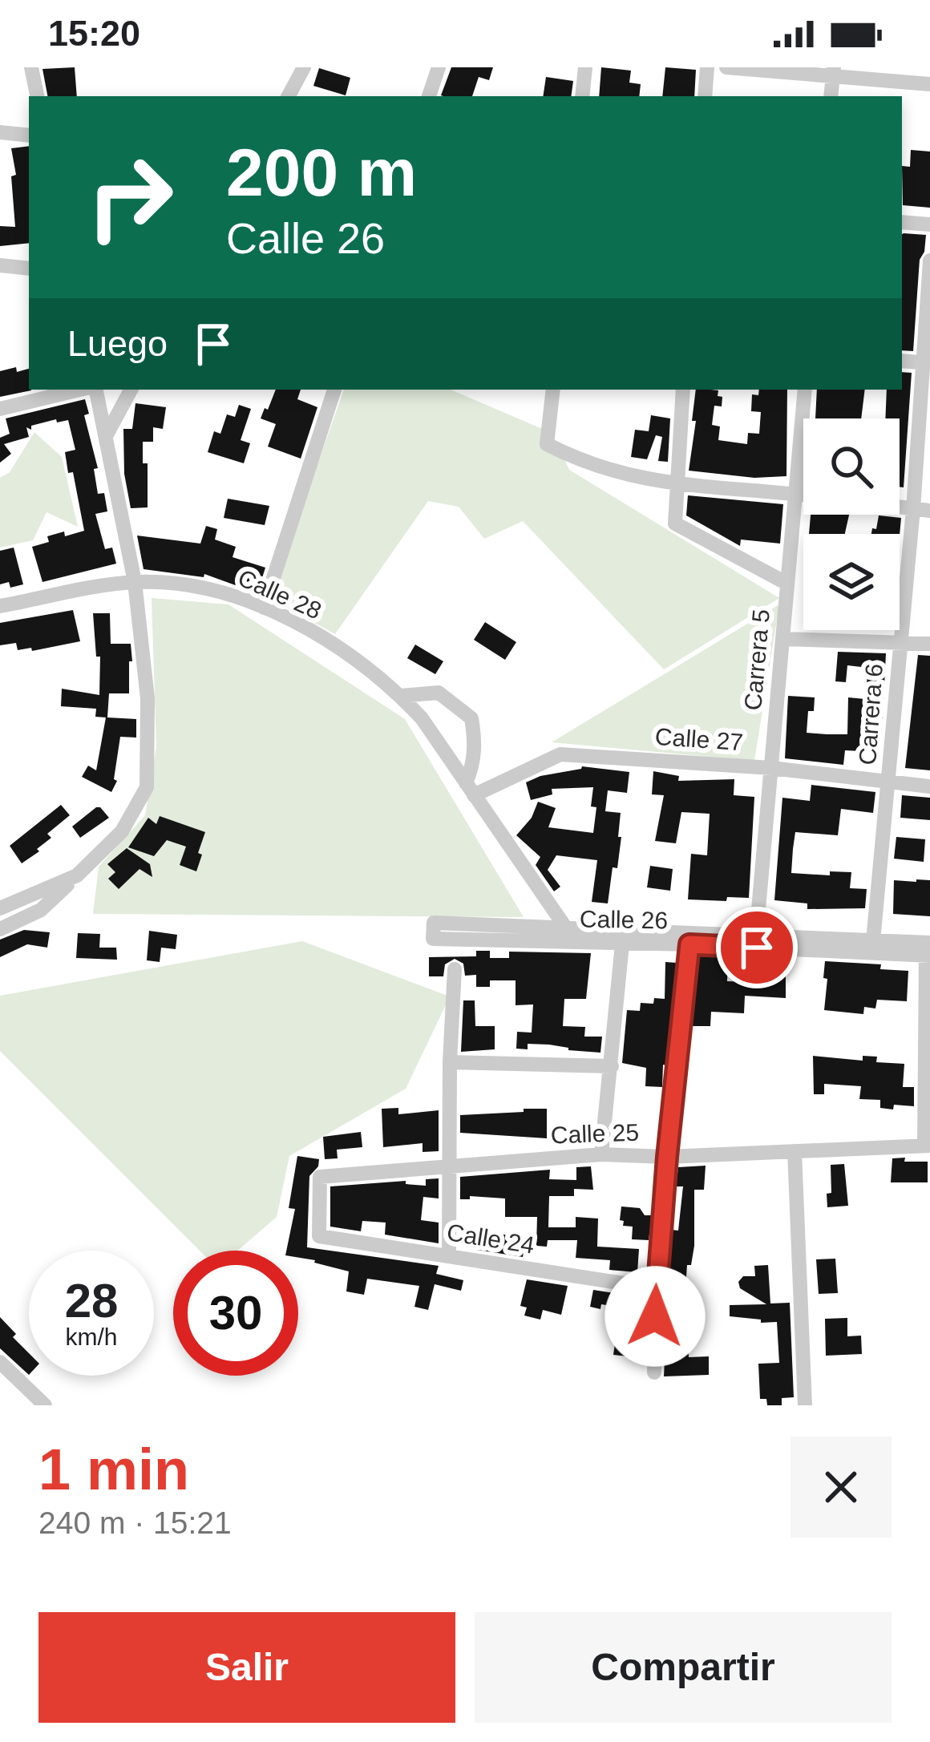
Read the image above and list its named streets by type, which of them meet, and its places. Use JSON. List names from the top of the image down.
{
  "streets": {
    "street": [
      "Calle 28",
      "Carrera 5",
      "Carrera 6",
      "Calle 27",
      "Calle 26",
      "Calle 25",
      "Calle 24"
    ]
  },
  "crossings": [
    ["Calle 28", "Calle 27"],
    ["Calle 28", "Calle 26"],
    ["Carrera 5", "Calle 27"],
    ["Carrera 5", "Calle 26"],
    ["Carrera 6", "Calle 27"],
    ["Carrera 6", "Calle 26"],
    ["Calle 25", "Calle 24"]
  ],
  "page": {
    "status": "15:20",
    "turn": ["200 m", "Calle 26"],
    "then": "Luego",
    "speed": "28 km/h",
    "limit": "30",
    "heading": ["1 min", "240 m · 15:21"],
    "buttons": ["Salir", "Compartir"]
  }
}
